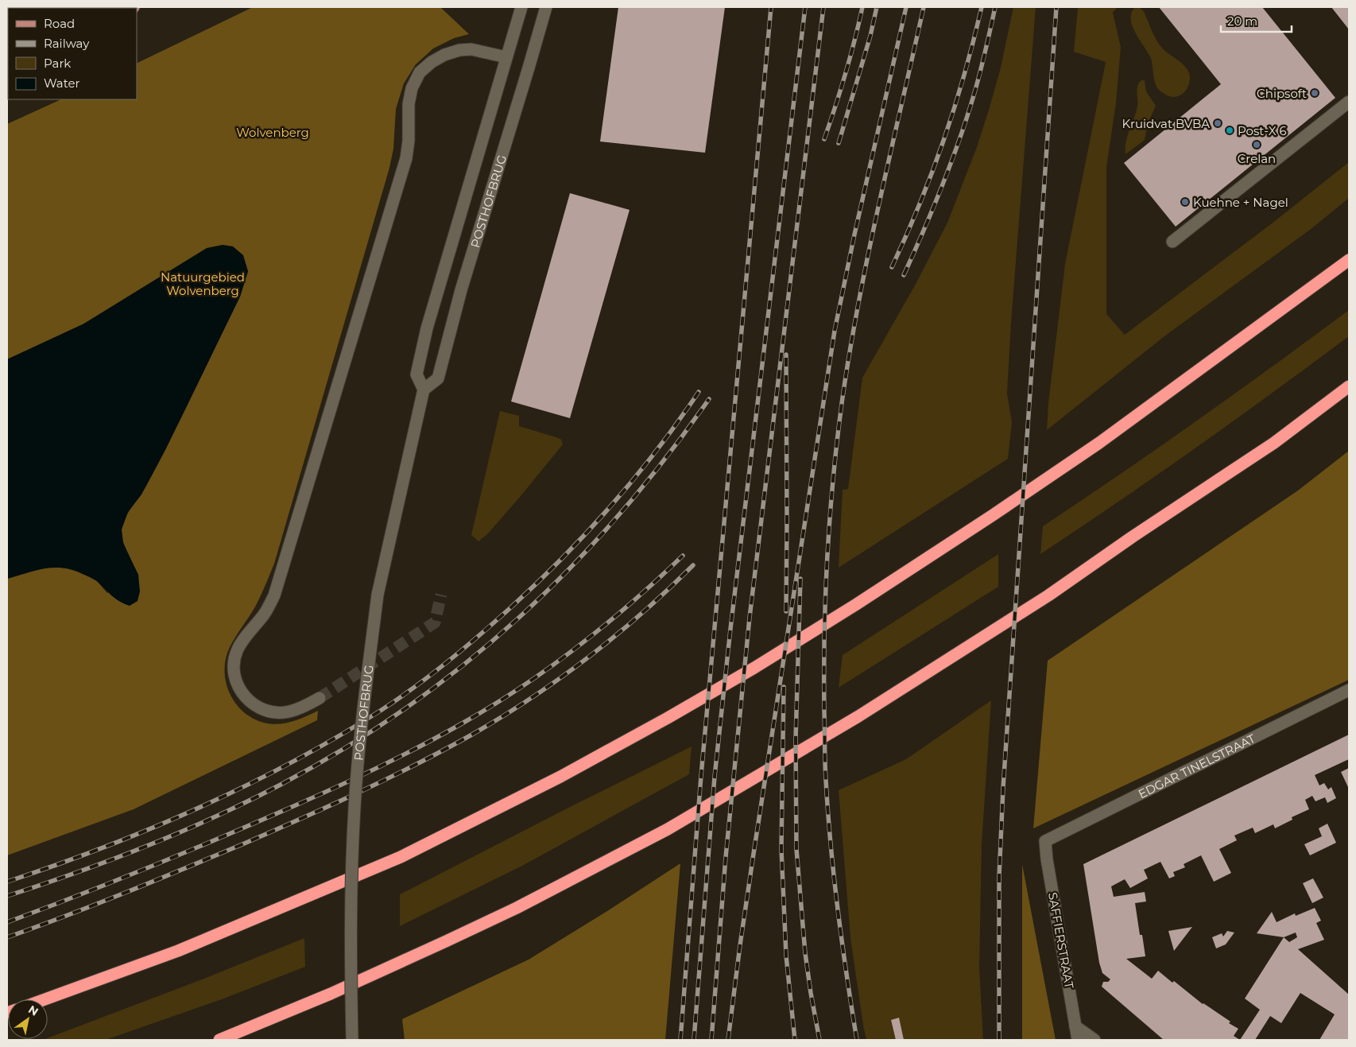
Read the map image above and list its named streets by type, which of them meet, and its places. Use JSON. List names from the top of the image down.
{
  "streets": {
    "street": ["POSTHOFBRUG", "EDGAR TINELSTRAAT", "SAFFIERSTRAAT"]
  },
  "crossings": [
    ["EDGAR TINELSTRAAT", "SAFFIERSTRAAT"]
  ],
  "parks": ["Wolvenberg", "Natuurgebied Wolvenberg"],
  "places": [
    "Chipsoft",
    "Kruidvat BVBA",
    "Post-X 6",
    "Crelan",
    "Kuehne + Nagel"
  ],
  "legend": [
    "Road",
    "Railway",
    "Park",
    "Water"
  ],
  "scale_bar": "20 m",
  "north": "top right"
}
